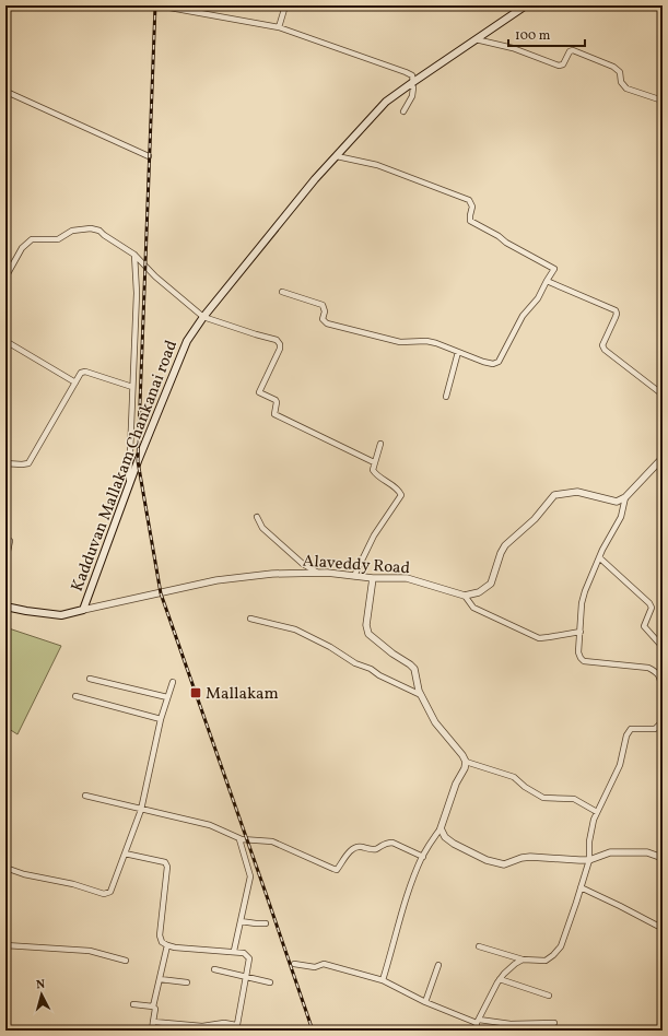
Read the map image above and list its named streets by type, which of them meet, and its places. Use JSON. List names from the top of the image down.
{
  "streets": {
    "main road": ["Kadduvan Mallakam Chankanai road"],
    "street": ["Alaveddy Road"]
  },
  "crossings": [
    ["Kadduvan Mallakam Chankanai road", "Alaveddy Road"]
  ],
  "places": {
    "transit": ["Mallakam"]
  },
  "scale_bar": "100 m",
  "north": "top"
}
